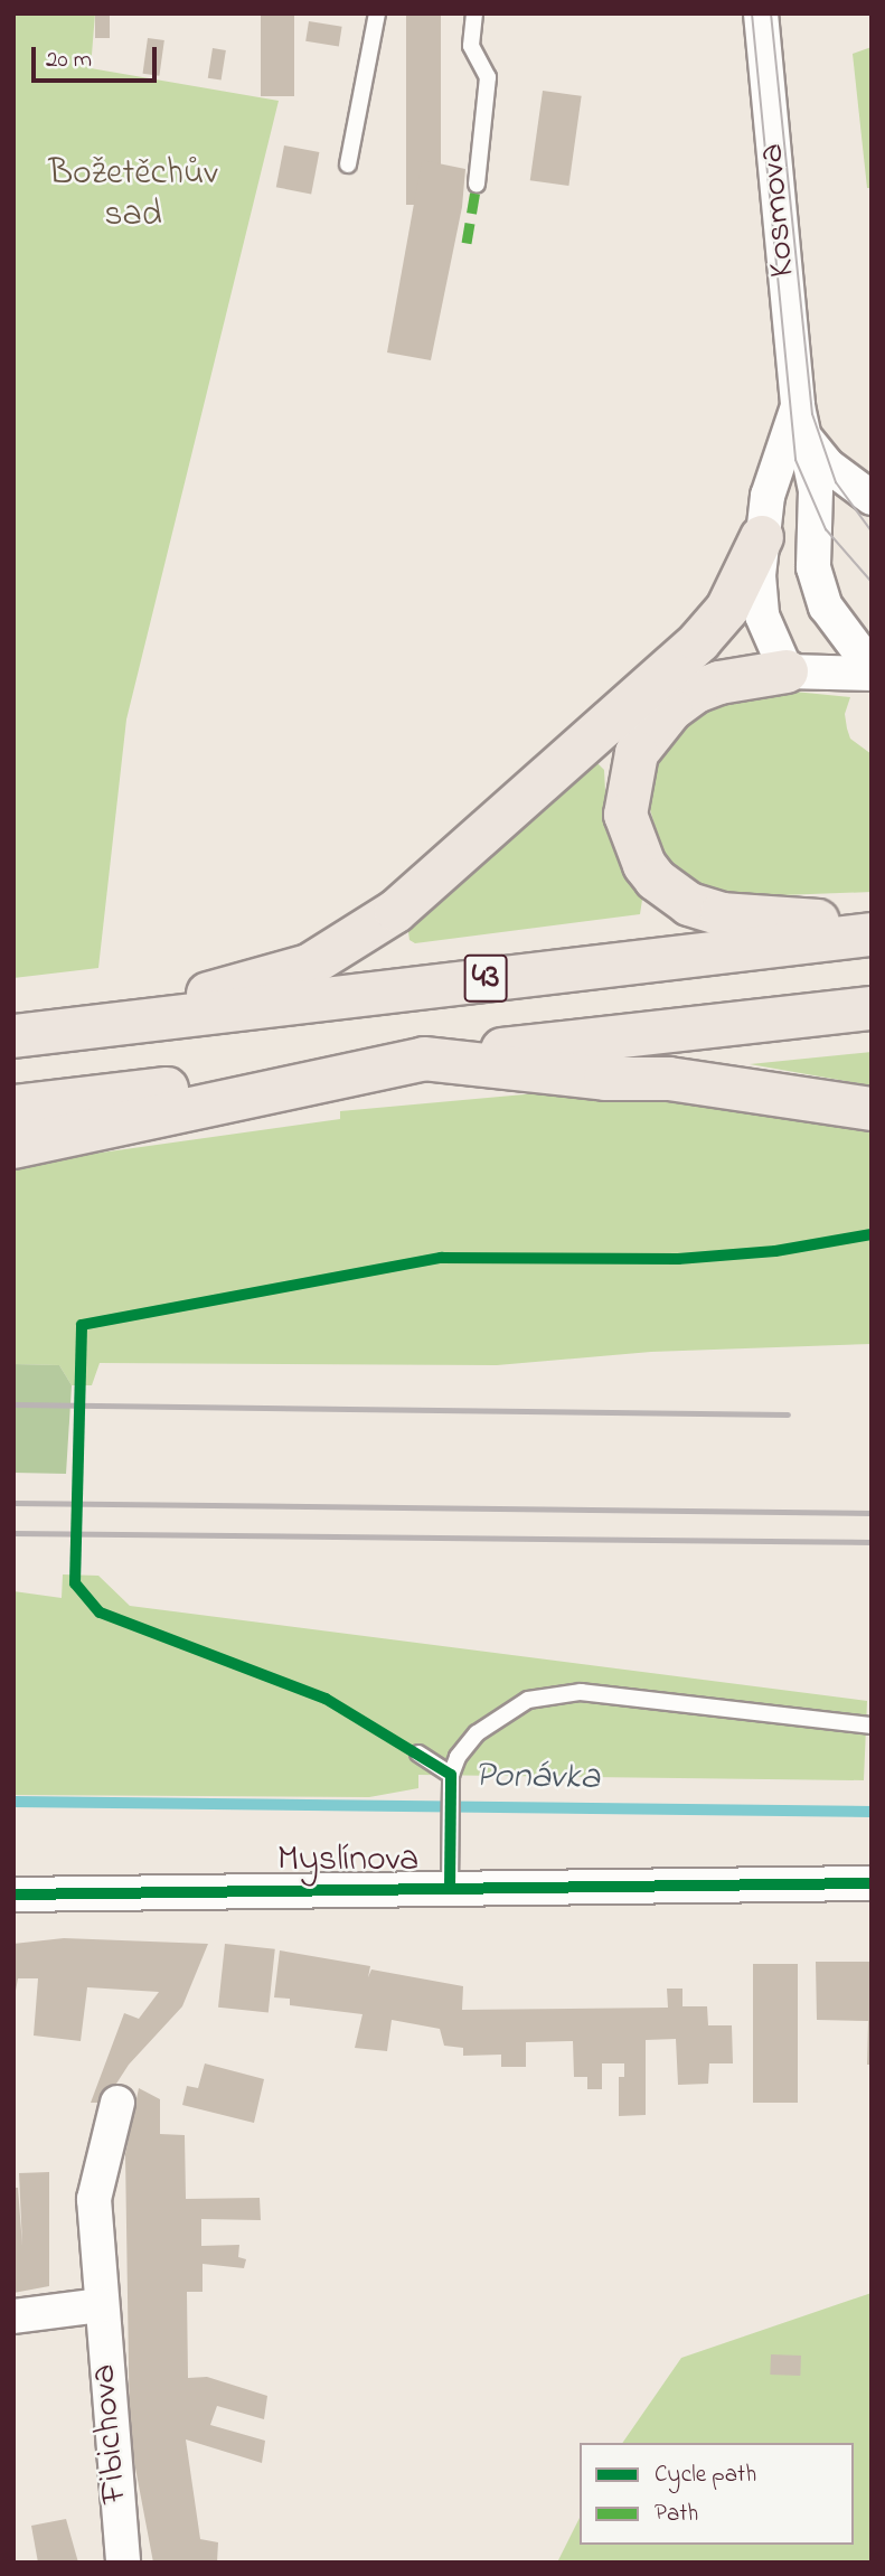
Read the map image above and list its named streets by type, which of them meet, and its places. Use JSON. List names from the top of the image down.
{
  "streets": {
    "highway": ["43"],
    "street": ["Kosmova", "Myslínova", "Fibichova"]
  },
  "water": ["Ponávka"],
  "parks": ["Božetěchův sad"],
  "legend": ["Cycle path", "Path"],
  "scale_bar": "20 m"
}
